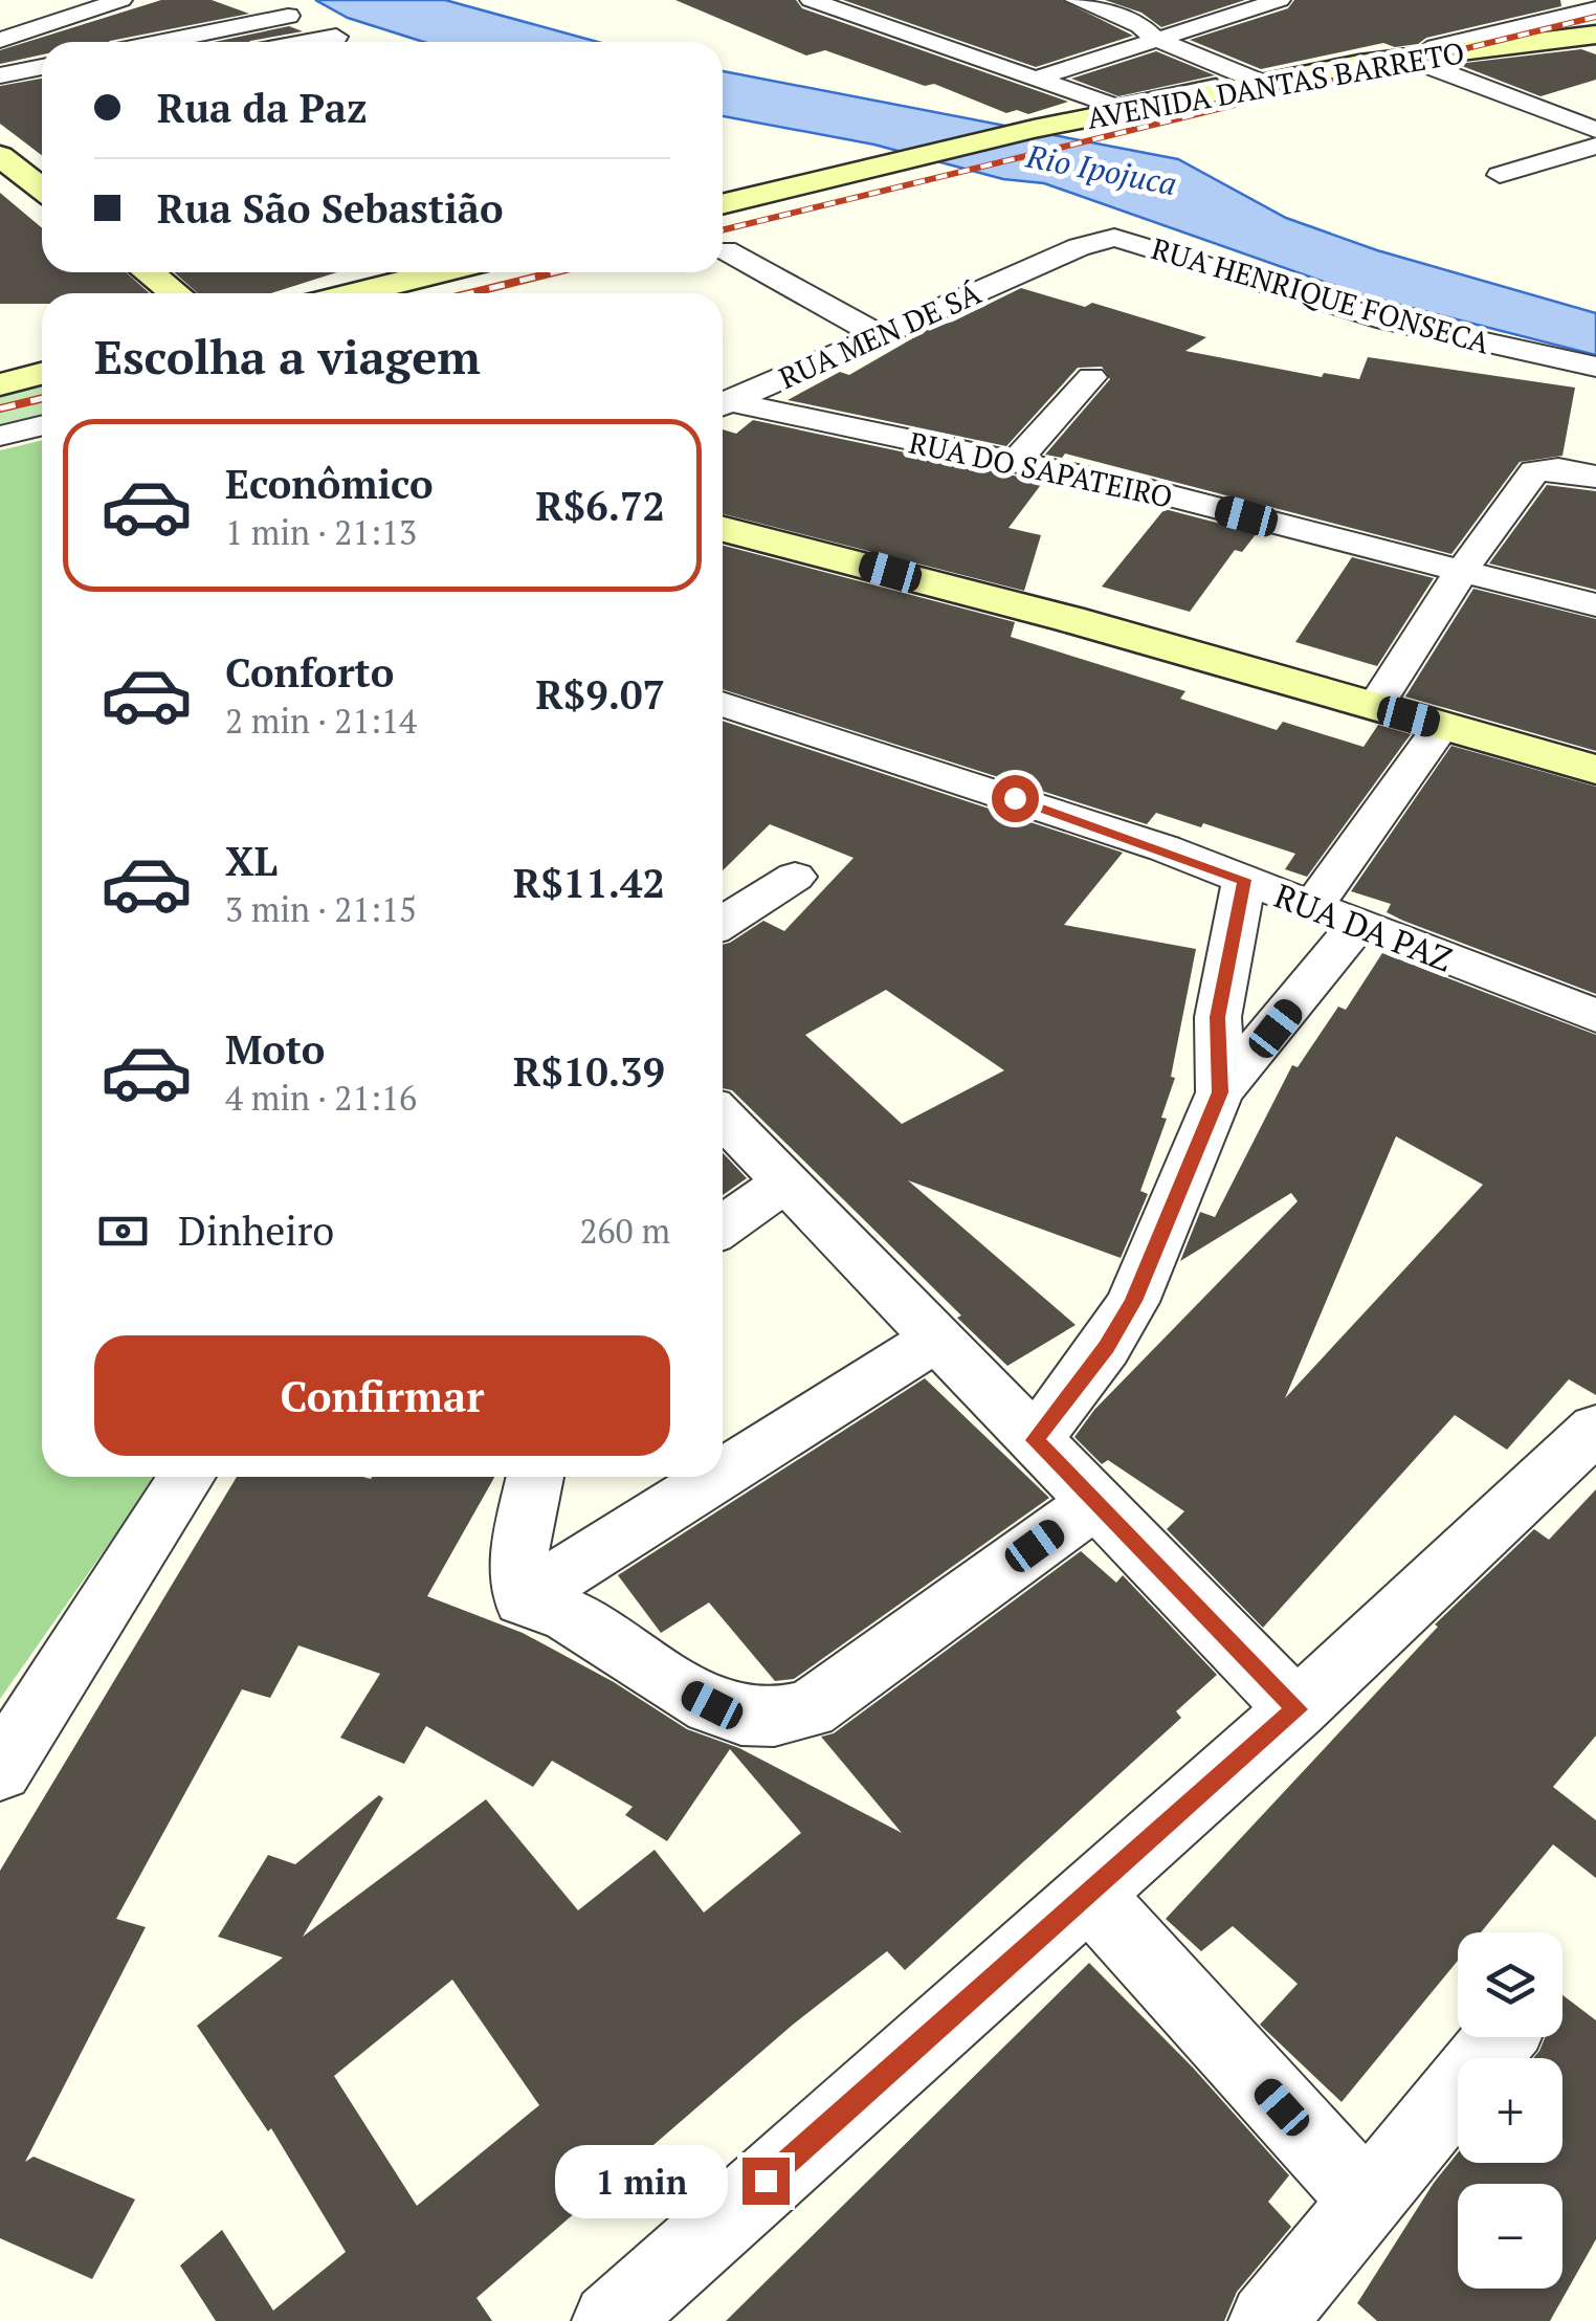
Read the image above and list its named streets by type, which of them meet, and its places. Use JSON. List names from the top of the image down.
{
  "streets": {
    "main road": ["AVENIDA DANTAS BARRETO"],
    "street": [
      "RUA HENRIQUE FONSECA",
      "RUA MEN DE SÁ",
      "RUA DO SAPATEIRO",
      "RUA DA PAZ"
    ]
  },
  "crossings": [
    ["RUA HENRIQUE FONSECA", "RUA MEN DE SÁ"]
  ],
  "water": ["Rio Ipojuca"],
  "page": {
    "banner": ["Rua da Paz", "Rua São Sebastião"],
    "heading": "Escolha a viagem",
    "list": [
      {
        "name": "Econômico",
        "note": "1 min · 21:13",
        "value": "R$6.72"
      },
      {
        "name": "Conforto",
        "note": "2 min · 21:14",
        "value": "R$9.07"
      },
      {
        "name": "XL",
        "note": "3 min · 21:15",
        "value": "R$11.42"
      },
      {
        "name": "Moto",
        "note": "4 min · 21:16",
        "value": "R$10.39"
      }
    ],
    "pay": ["Dinheiro", "260 m"],
    "buttons": "Confirmar",
    "map_buttons": ["+", "−"],
    "bubble": "1 min"
  }
}
